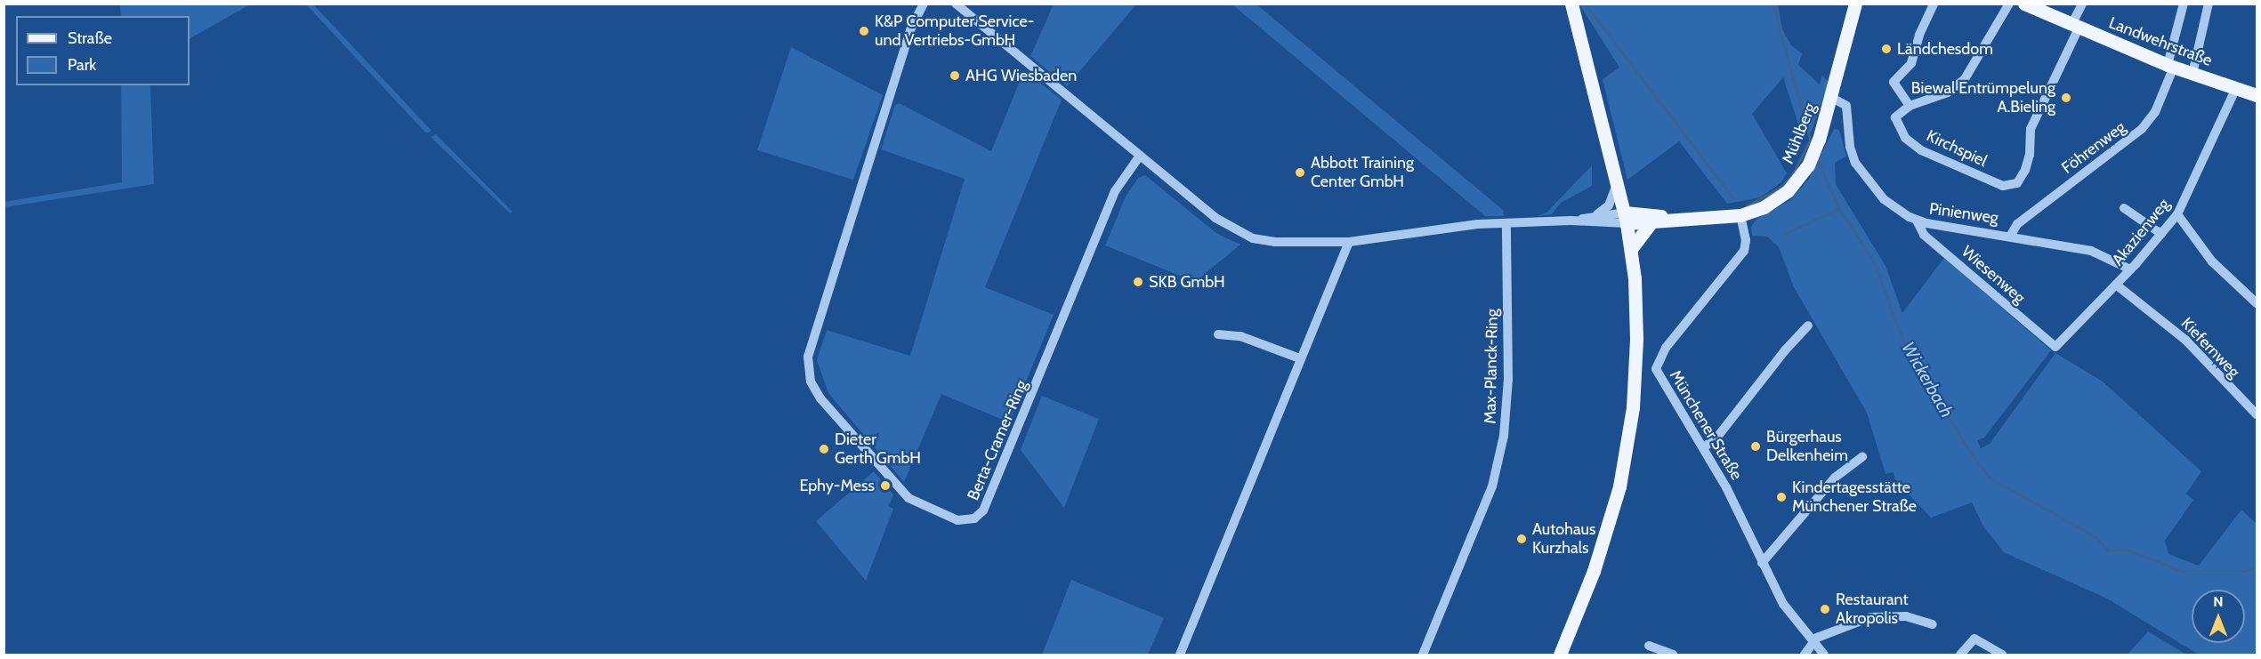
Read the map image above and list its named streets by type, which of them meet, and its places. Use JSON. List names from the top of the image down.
{
  "streets": {
    "main road": ["Landwehrstraße", "Mühlberg"],
    "street": [
      "Föhrenweg",
      "Kirchspiel",
      "Pinienweg",
      "Akazienweg",
      "Wiesenweg",
      "Kiefernweg",
      "Max-Planck-Ring",
      "Münchener Straße",
      "Berta-Cramer-Ring"
    ]
  },
  "crossings": [
    ["Landwehrstraße", "Föhrenweg"],
    ["Landwehrstraße", "Kirchspiel"],
    ["Landwehrstraße", "Akazienweg"],
    ["Mühlberg", "Pinienweg"],
    ["Mühlberg", "Münchener Straße"],
    ["Föhrenweg", "Pinienweg"],
    ["Pinienweg", "Akazienweg"],
    ["Pinienweg", "Wiesenweg"],
    ["Akazienweg", "Wiesenweg"],
    ["Akazienweg", "Kiefernweg"]
  ],
  "water": ["Wickerbach"],
  "places": [
    "K&P Computer Service- und Vertriebs-GmbH",
    "Ländchesdom",
    "AHG Wiesbaden",
    "Biewal Entrümpelung A.Bieling",
    "Abbott Training Center GmbH",
    "SKB GmbH",
    "Bürgerhaus Delkenheim",
    "Dieter Gerth GmbH",
    "Ephy-Mess",
    "Kindertagesstätte Münchener Straße",
    "Autohaus Kurzhals",
    "Restaurant Akropolis"
  ],
  "legend": ["Straße", "Park"],
  "north": "top"
}
